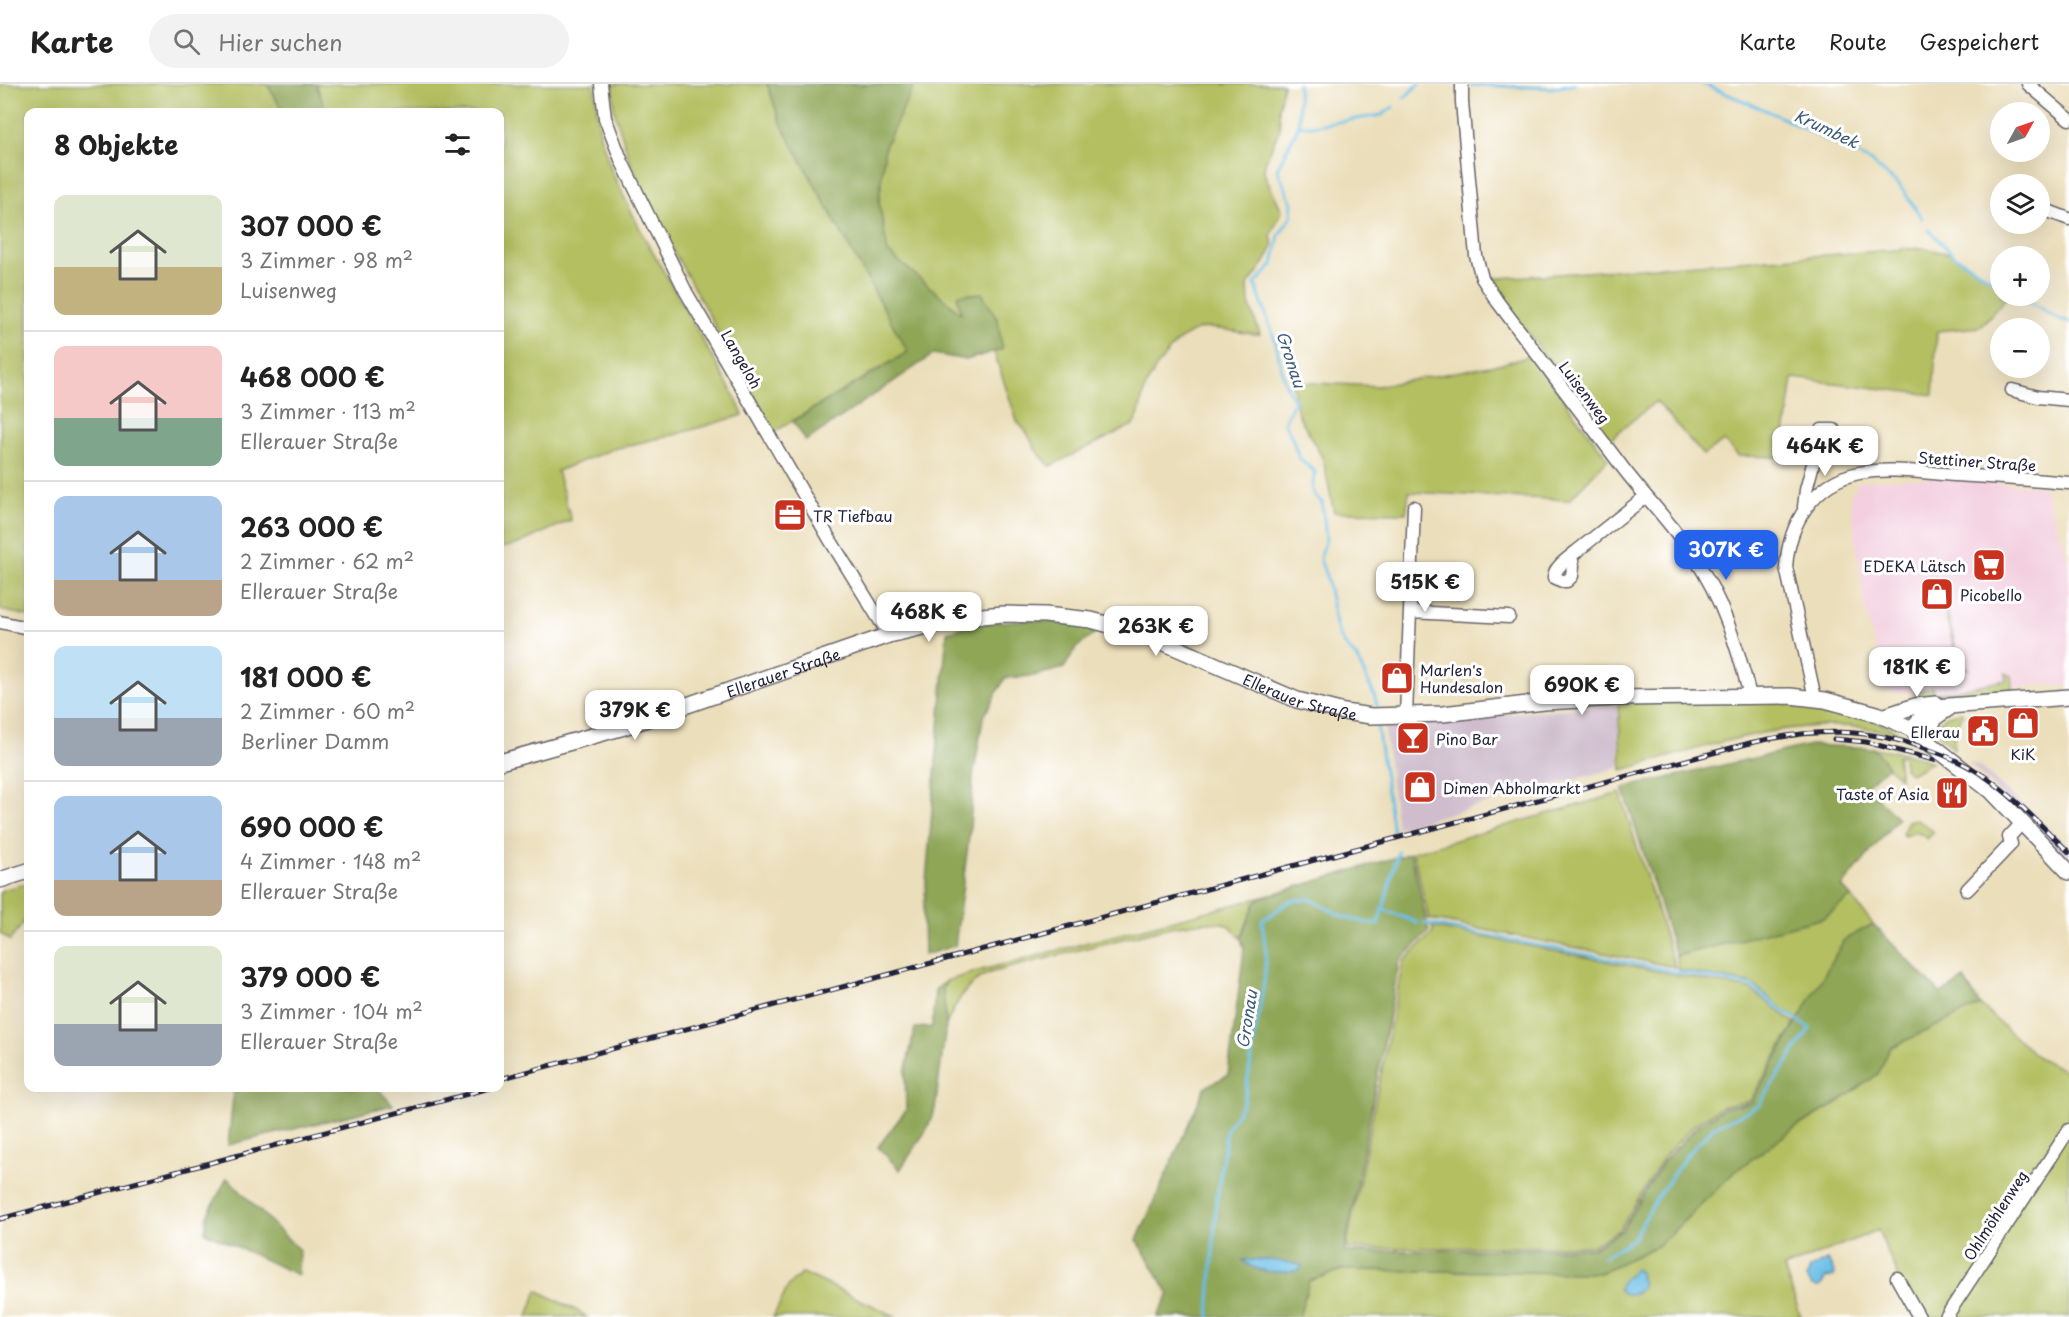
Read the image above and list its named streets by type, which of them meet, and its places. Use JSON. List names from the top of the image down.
{
  "streets": {
    "main road": ["Ellerauer Straße"],
    "street": [
      "Langeloh",
      "Luisenweg",
      "Stettiner Straße",
      "Ohlmöhlenweg"
    ]
  },
  "crossings": [
    ["Langeloh", "Ellerauer Straße"],
    ["Luisenweg", "Ellerauer Straße"],
    ["Stettiner Straße", "Ellerauer Straße"]
  ],
  "water": ["Krumbek", "Gronau"],
  "places": {
    "office": ["TR Tiefbau"],
    "supermarket": ["EDEKA Lätsch"],
    "shop": [
      "Picobello",
      "Marlen's Hundesalon",
      "KiK",
      "Dimen Abholmarkt"
    ],
    "public building": ["Ellerau"],
    "bar": ["Pino Bar"],
    "restaurant": ["Taste of Asia"]
  },
  "north": "top right",
  "page": {
    "header": "Karte",
    "search": "Hier suchen",
    "nav": ["Karte", "Route", "Gespeichert"],
    "map_buttons": ["+", "−"],
    "heading": "8 Objekte",
    "list": [
      {
        "name": "307 000 €",
        "note": "3 Zimmer · 98 m² · Luisenweg"
      },
      {
        "name": "468 000 €",
        "note": "3 Zimmer · 113 m² · Ellerauer Straße"
      },
      {
        "name": "263 000 €",
        "note": "2 Zimmer · 62 m² · Ellerauer Straße"
      },
      {
        "name": "181 000 €",
        "note": "2 Zimmer · 60 m² · Berliner Damm"
      },
      {
        "name": "690 000 €",
        "note": "4 Zimmer · 148 m² · Ellerauer Straße"
      },
      {
        "name": "379 000 €",
        "note": "3 Zimmer · 104 m² · Ellerauer Straße"
      }
    ],
    "price": [
      "464K €",
      "307K €",
      "515K €",
      "468K €",
      "263K €",
      "181K €",
      "690K €",
      "379K €"
    ]
  }
}
